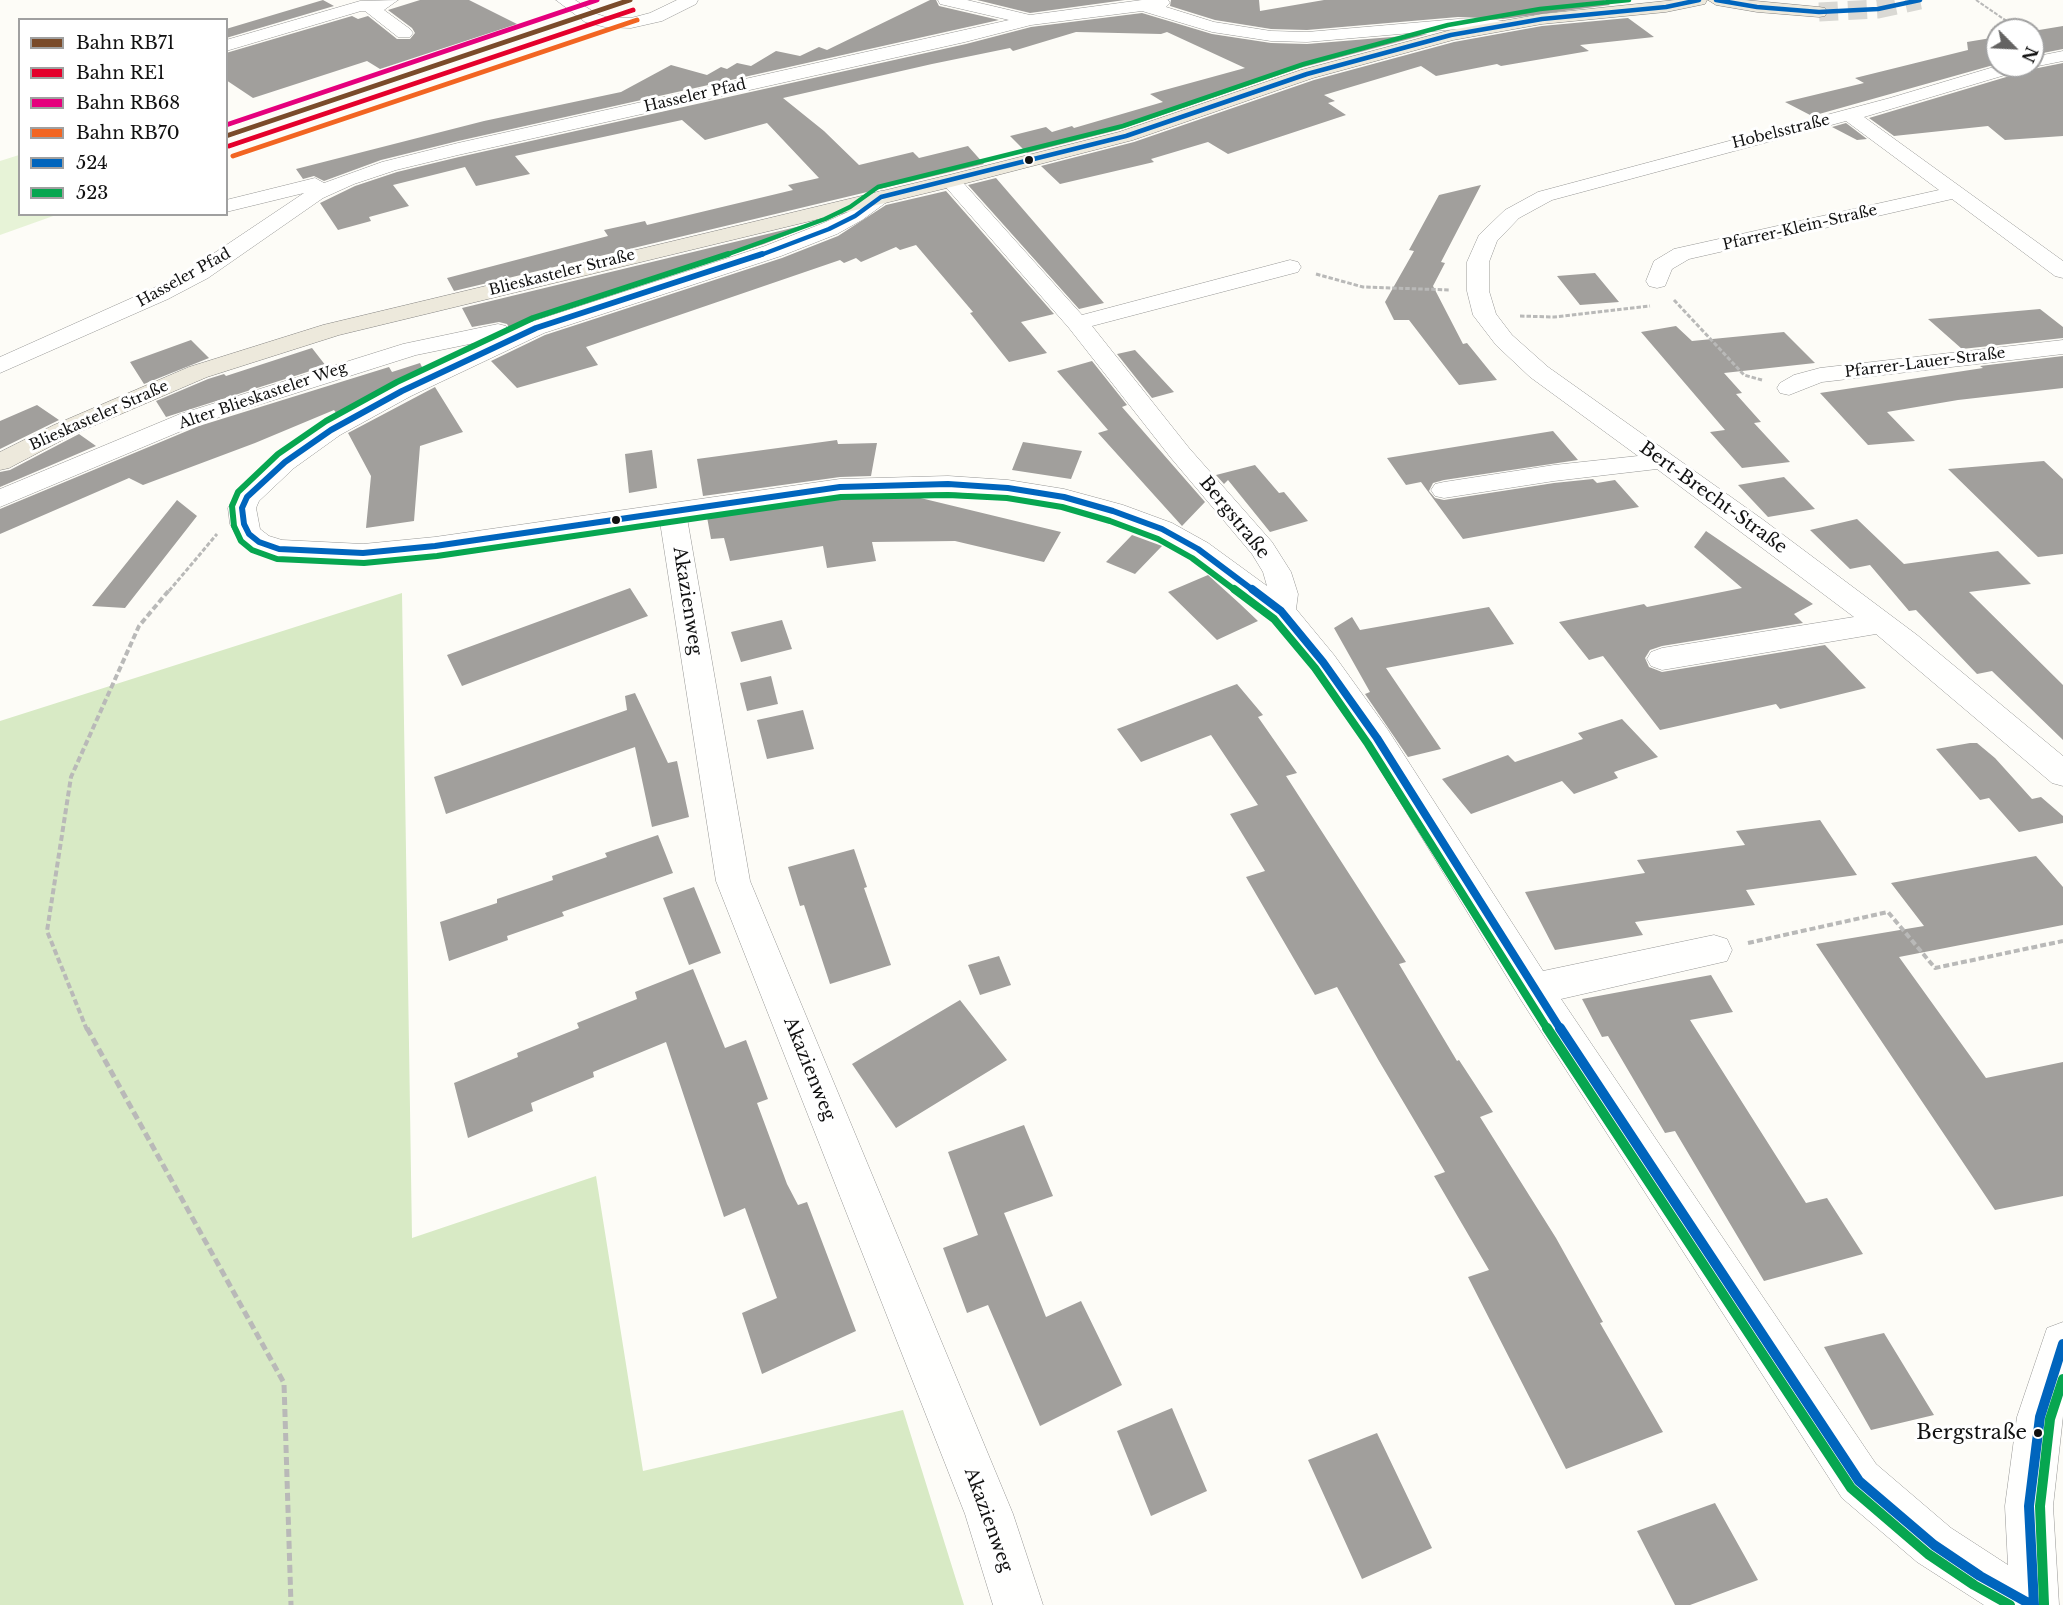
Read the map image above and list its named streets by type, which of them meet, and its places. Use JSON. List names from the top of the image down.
{
  "streets": {
    "main road": ["Blieskasteler Straße"],
    "street": [
      "Hasseler Pfad",
      "Hobelsstraße",
      "Pfarrer-Klein-Straße",
      "Pfarrer-Lauer-Straße",
      "Alter Blieskasteler Weg",
      "Bert-Brecht-Straße",
      "Bergstraße",
      "Akazienweg"
    ]
  },
  "crossings": [
    ["Hobelsstraße", "Bert-Brecht-Straße"],
    ["Blieskasteler Straße", "Bergstraße"]
  ],
  "places": ["Bergstraße"],
  "lines": [
    "rail line RB71",
    "rail line RB68",
    "transit line 524",
    "transit line 523",
    "rail line RE1",
    "rail line RB70"
  ],
  "legend": [
    "Bahn RB71",
    "Bahn RE1",
    "Bahn RB68",
    "Bahn RB70",
    "524",
    "523"
  ],
  "north": "bottom right"
}
